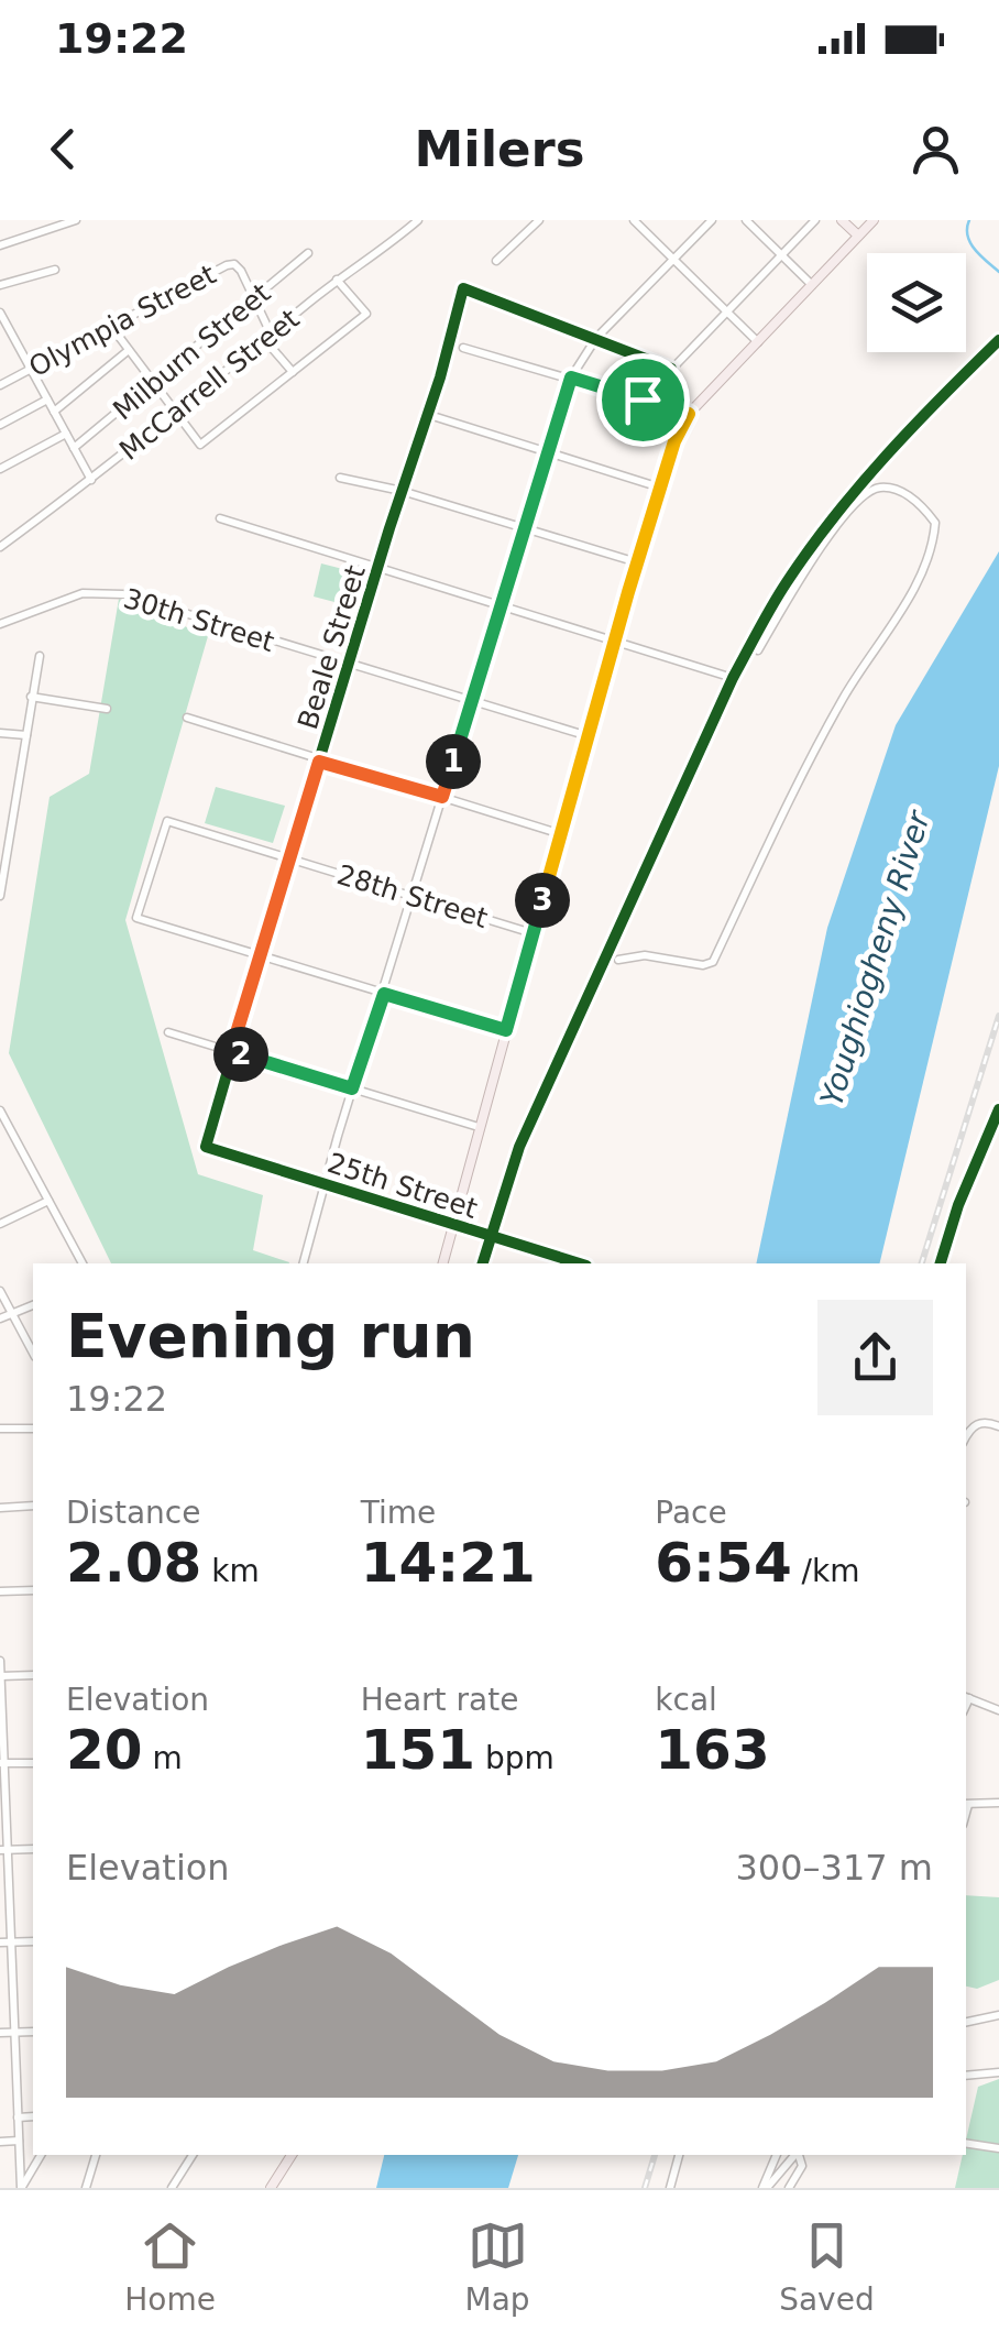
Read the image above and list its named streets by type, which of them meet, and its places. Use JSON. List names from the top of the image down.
{
  "streets": {
    "street": [
      "Olympia Street",
      "Milburn Street",
      "McCarrell Street",
      "30th Street",
      "Beale Street",
      "28th Street",
      "25th Street"
    ]
  },
  "crossings": [
    ["Olympia Street", "Milburn Street"],
    ["Olympia Street", "McCarrell Street"],
    ["30th Street", "Beale Street"],
    ["Beale Street", "28th Street"],
    ["Beale Street", "25th Street"]
  ],
  "water": ["Youghiogheny River"],
  "page": {
    "status": "19:22",
    "header": "Milers",
    "pins": ["1", "3", "2"],
    "heading": ["Evening run", "19:22"],
    "stats": [
      ["Distance", "2.08 km"],
      ["Time", "14:21"],
      ["Pace", "6:54 /km"],
      ["Elevation", "20 m"],
      ["Heart rate", "151 bpm"],
      ["kcal", "163"]
    ],
    "chart": ["Elevation", "300–317 m"],
    "tabs": ["Home", "Map", "Saved"]
  }
}
